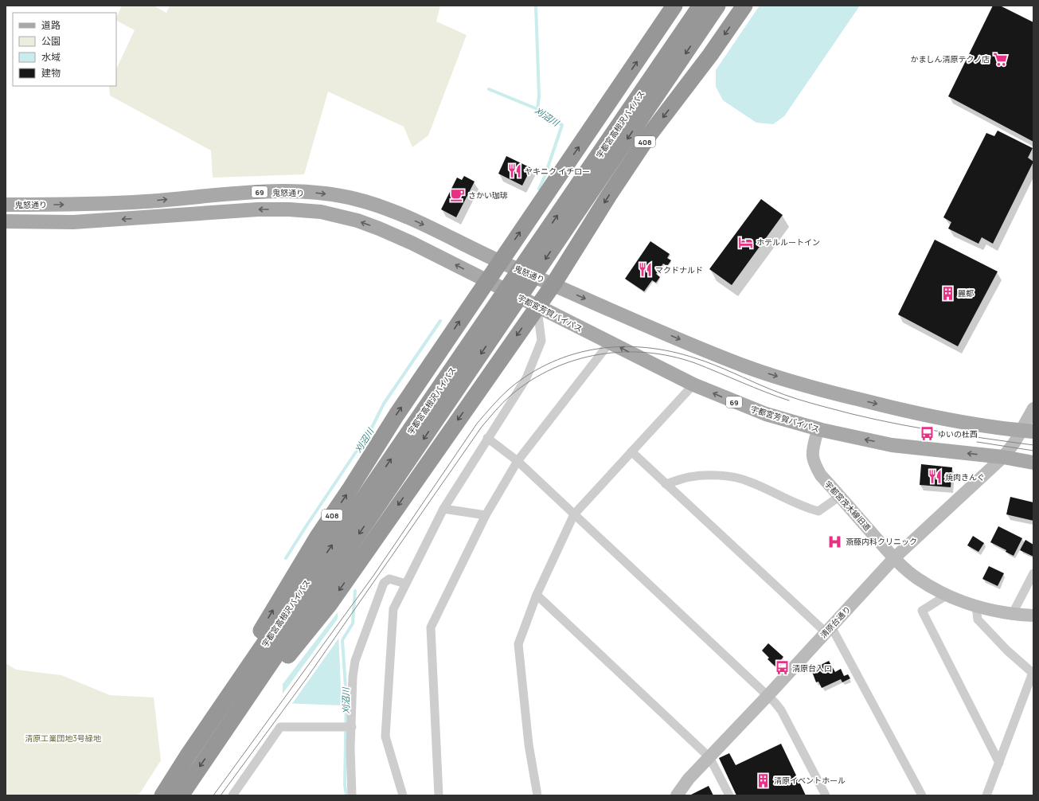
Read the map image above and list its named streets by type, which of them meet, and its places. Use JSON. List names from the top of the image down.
{
  "streets": {
    "highway": ["宇都宮高根沢バイパス", "408"],
    "main road": ["69", "鬼怒通り", "宇都宮芳賀バイパス"],
    "street": ["宇都宮茂木線旧道", "清原台通り"]
  },
  "crossings": [
    ["宇都宮高根沢バイパス", "408"],
    ["408", "69"],
    ["408", "鬼怒通り"],
    ["408", "宇都宮芳賀バイパス"],
    ["69", "鬼怒通り"],
    ["69", "清原台通り"],
    ["鬼怒通り", "宇都宮芳賀バイパス"],
    ["宇都宮芳賀バイパス", "宇都宮茂木線旧道"],
    ["宇都宮芳賀バイパス", "清原台通り"],
    ["宇都宮茂木線旧道", "清原台通り"]
  ],
  "water": ["刈沼川"],
  "parks": ["清原工業団地3号緑地"],
  "places": {
    "supermarket": ["かましん清原テクノ店"],
    "restaurant": ["ヤキニク イチロー", "マクドナルド", "焼肉きんぐ"],
    "cafe": ["さかい珈琲"],
    "hotel": ["ホテルルートイン"],
    "building": ["麗都", "清原イベントホール"],
    "bus stop": ["ゆいの杜西", "清原台入口"],
    "hospital": ["斎藤内科クリニック"]
  },
  "legend": [
    "道路",
    "公園",
    "水域",
    "建物"
  ]
}
